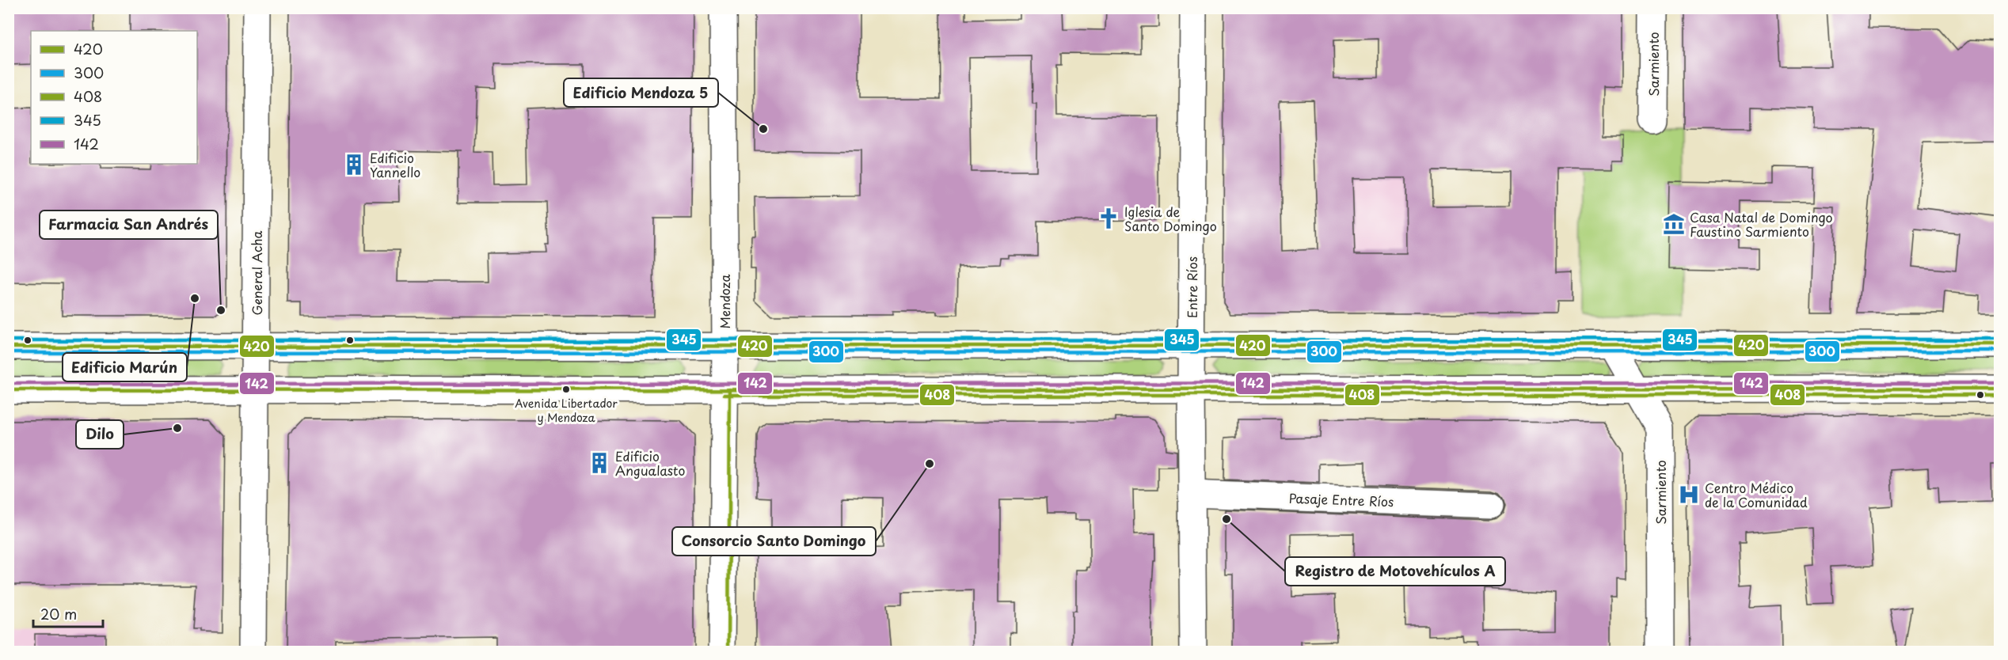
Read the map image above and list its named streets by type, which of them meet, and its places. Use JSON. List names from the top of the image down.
{
  "streets": {
    "main road": [
      "Sarmiento",
      "General Acha",
      "Entre Ríos",
      "Mendoza",
      "Pasaje Entre Ríos"
    ]
  },
  "crossings": [
    ["Entre Ríos", "Pasaje Entre Ríos"]
  ],
  "places": {
    "other": [
      "Edificio Mendoza 5",
      "Edificio Marún",
      "Farmacia San Andrés",
      "Avenida Libertador y Mendoza",
      "Dilo",
      "Consorcio Santo Domingo",
      "Registro de Motovehículos A"
    ],
    "building": ["Edificio Yannello", "Edificio Angualasto"],
    "church": ["Iglesia de Santo Domingo"],
    "museum": ["Casa Natal de Domingo Faustino Sarmiento"],
    "hospital": ["Centro Médico de la Comunidad"]
  },
  "lines": [
    "transit line 345",
    "transit line 420",
    "transit line 300",
    "transit line 142",
    "transit line 408"
  ],
  "legend": [
    "420",
    "300",
    "408",
    "345",
    "142"
  ],
  "scale_bar": "20 m"
}
